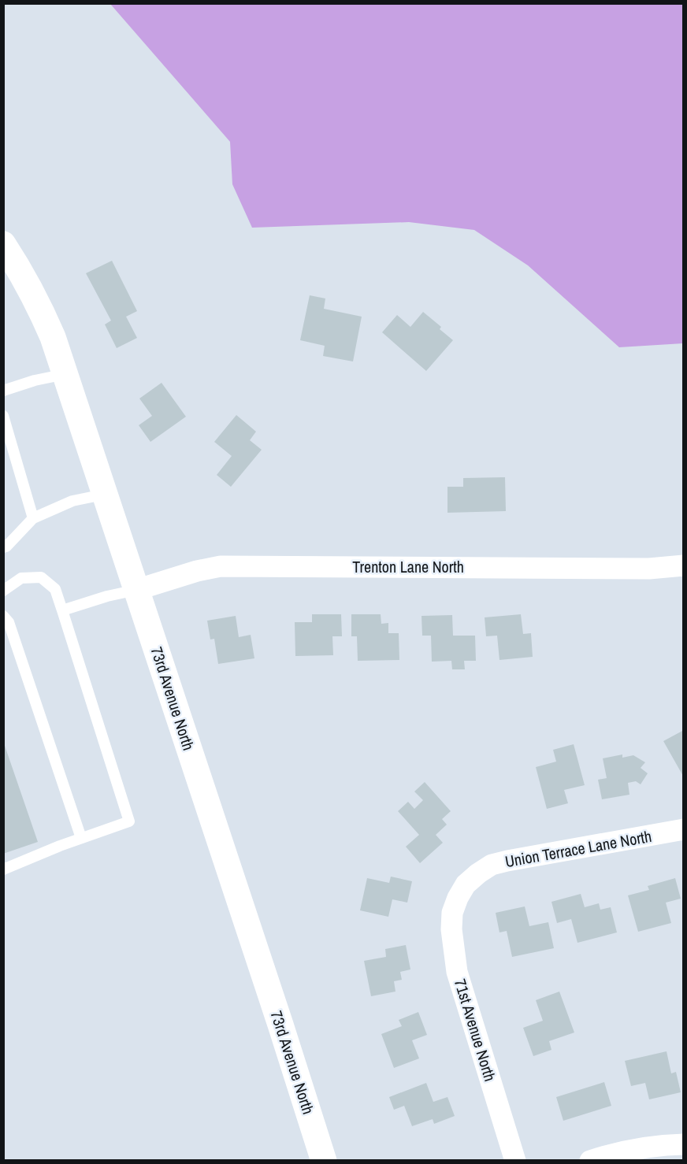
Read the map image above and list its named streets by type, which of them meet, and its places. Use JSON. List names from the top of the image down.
{
  "streets": {
    "street": [
      "Trenton Lane North",
      "73rd Avenue North",
      "Union Terrace Lane North",
      "71st Avenue North"
    ]
  },
  "crossings": [
    ["Trenton Lane North", "73rd Avenue North"],
    ["Union Terrace Lane North", "71st Avenue North"]
  ]
}
